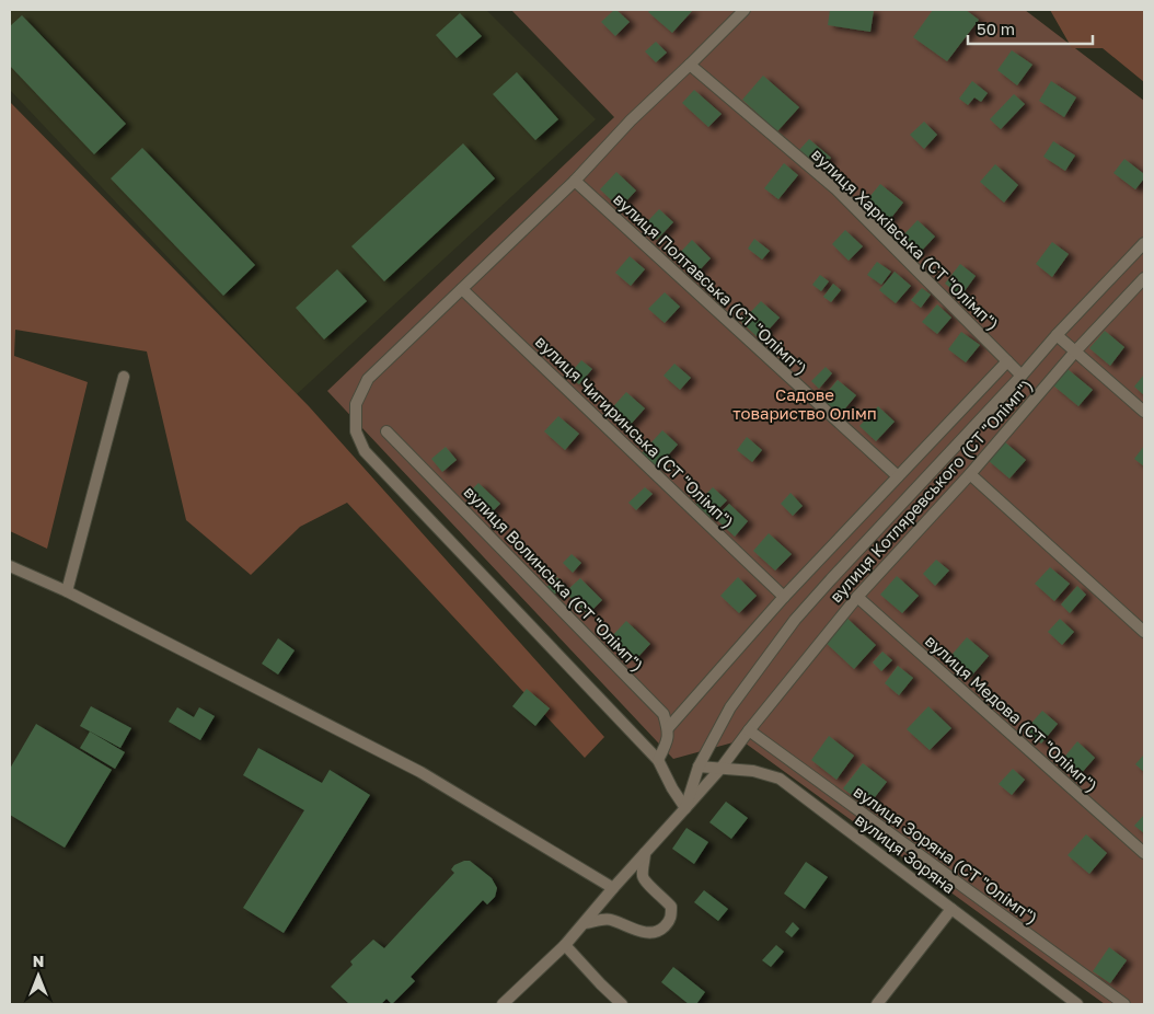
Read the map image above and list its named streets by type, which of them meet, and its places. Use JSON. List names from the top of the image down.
{
  "streets": {
    "street": [
      "вулиця Харківська (СТ \"Олімп\")",
      "вулиця Полтавська (СТ \"Олімп\")",
      "вулиця Чигиринська (СТ \"Олімп\")",
      "вулиця Котляревського (СТ \"Олімп\")",
      "вулиця Волинська (СТ \"Олімп\")",
      "вулиця Медова (СТ \"Олімп\")",
      "вулиця Зоряна",
      "вулиця Зоряна (СТ \"Олімп\")"
    ]
  },
  "crossings": [
    ["вулиця Харківська (СТ \"Олімп\")", "вулиця Котляревського (СТ \"Олімп\")"],
    ["вулиця Полтавська (СТ \"Олімп\")", "вулиця Котляревського (СТ \"Олімп\")"],
    ["вулиця Чигиринська (СТ \"Олімп\")", "вулиця Котляревського (СТ \"Олімп\")"],
    ["вулиця Котляревського (СТ \"Олімп\")", "вулиця Волинська (СТ \"Олімп\")"],
    ["вулиця Котляревського (СТ \"Олімп\")", "вулиця Медова (СТ \"Олімп\")"],
    ["вулиця Котляревського (СТ \"Олімп\")", "вулиця Зоряна"],
    ["вулиця Котляревського (СТ \"Олімп\")", "вулиця Зоряна (СТ \"Олімп\")"]
  ],
  "parks": ["Садове товариство Олімп"],
  "scale_bar": "50 m",
  "north": "top"
}
